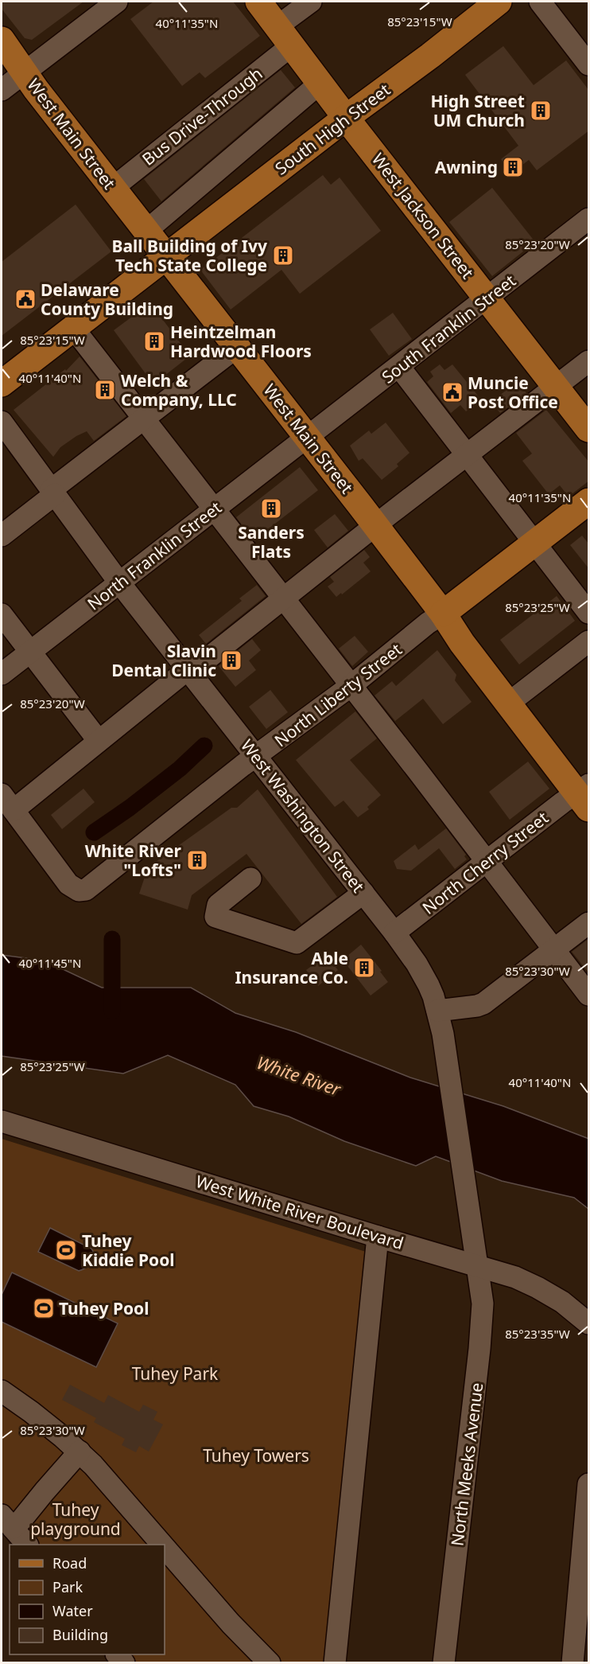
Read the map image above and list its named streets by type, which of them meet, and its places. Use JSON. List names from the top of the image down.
{
  "streets": {
    "main road": ["South High Street", "West Main Street", "West Jackson Street"],
    "street": [
      "Bus Drive-Through",
      "South Franklin Street",
      "North Franklin Street",
      "North Liberty Street",
      "West Washington Street",
      "North Cherry Street",
      "West White River Boulevard",
      "North Meeks Avenue"
    ]
  },
  "crossings": [
    ["Bus Drive-Through", "West Main Street"],
    ["Bus Drive-Through", "West Jackson Street"],
    ["South High Street", "West Main Street"],
    ["South High Street", "West Jackson Street"],
    ["West Main Street", "South Franklin Street"],
    ["West Main Street", "North Franklin Street"],
    ["West Main Street", "North Liberty Street"],
    ["West Main Street", "North Cherry Street"],
    ["West Jackson Street", "South Franklin Street"],
    ["South Franklin Street", "North Franklin Street"],
    ["North Franklin Street", "West Washington Street"],
    ["North Liberty Street", "West Washington Street"],
    ["West Washington Street", "North Cherry Street"],
    ["West Washington Street", "West White River Boulevard"],
    ["West Washington Street", "North Meeks Avenue"],
    ["West White River Boulevard", "North Meeks Avenue"]
  ],
  "water": ["White River"],
  "parks": ["Tuhey Park", "Tuhey Towers", "Tuhey playground"],
  "places": {
    "building": [
      "High Street UM Church",
      "Awning",
      "Ball Building of Ivy Tech State College",
      "Heintzelman Hardwood Floors",
      "Welch & Company, LLC",
      "Sanders Flats",
      "Slavin Dental Clinic",
      "White River \"Lofts\"",
      "Able Insurance Co."
    ],
    "public building": ["Delaware County Building", "Muncie Post Office"],
    "sports": ["Tuhey Kiddie Pool", "Tuhey Pool"]
  },
  "legend": [
    "Road",
    "Park",
    "Water",
    "Building"
  ],
  "coordinates": [
    "85°23'15\"W",
    "40°11'35\"N",
    "85°23'20\"W",
    "40°11'40\"N",
    "85°23'25\"W",
    "40°11'45\"N",
    "85°23'30\"W",
    "85°23'35\"W"
  ]
}
